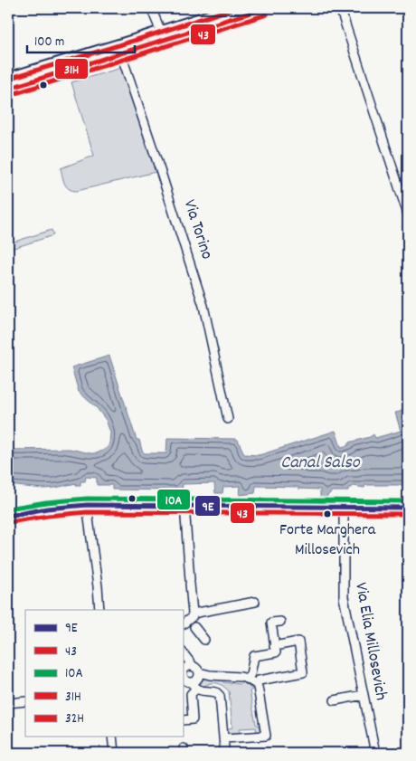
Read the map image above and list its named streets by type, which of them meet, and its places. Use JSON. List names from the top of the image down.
{
  "streets": {
    "street": ["Via Torino", "Via Elia Millosevich"]
  },
  "water": ["Canal Salso"],
  "places": ["Forte Marghera Millosevich"],
  "lines": [
    "transit line 31H",
    "transit line 32H",
    "transit line 43",
    "transit line 10A",
    "transit line 9E"
  ],
  "legend": [
    "9E",
    "43",
    "10A",
    "31H",
    "32H"
  ],
  "scale_bar": "100 m"
}
